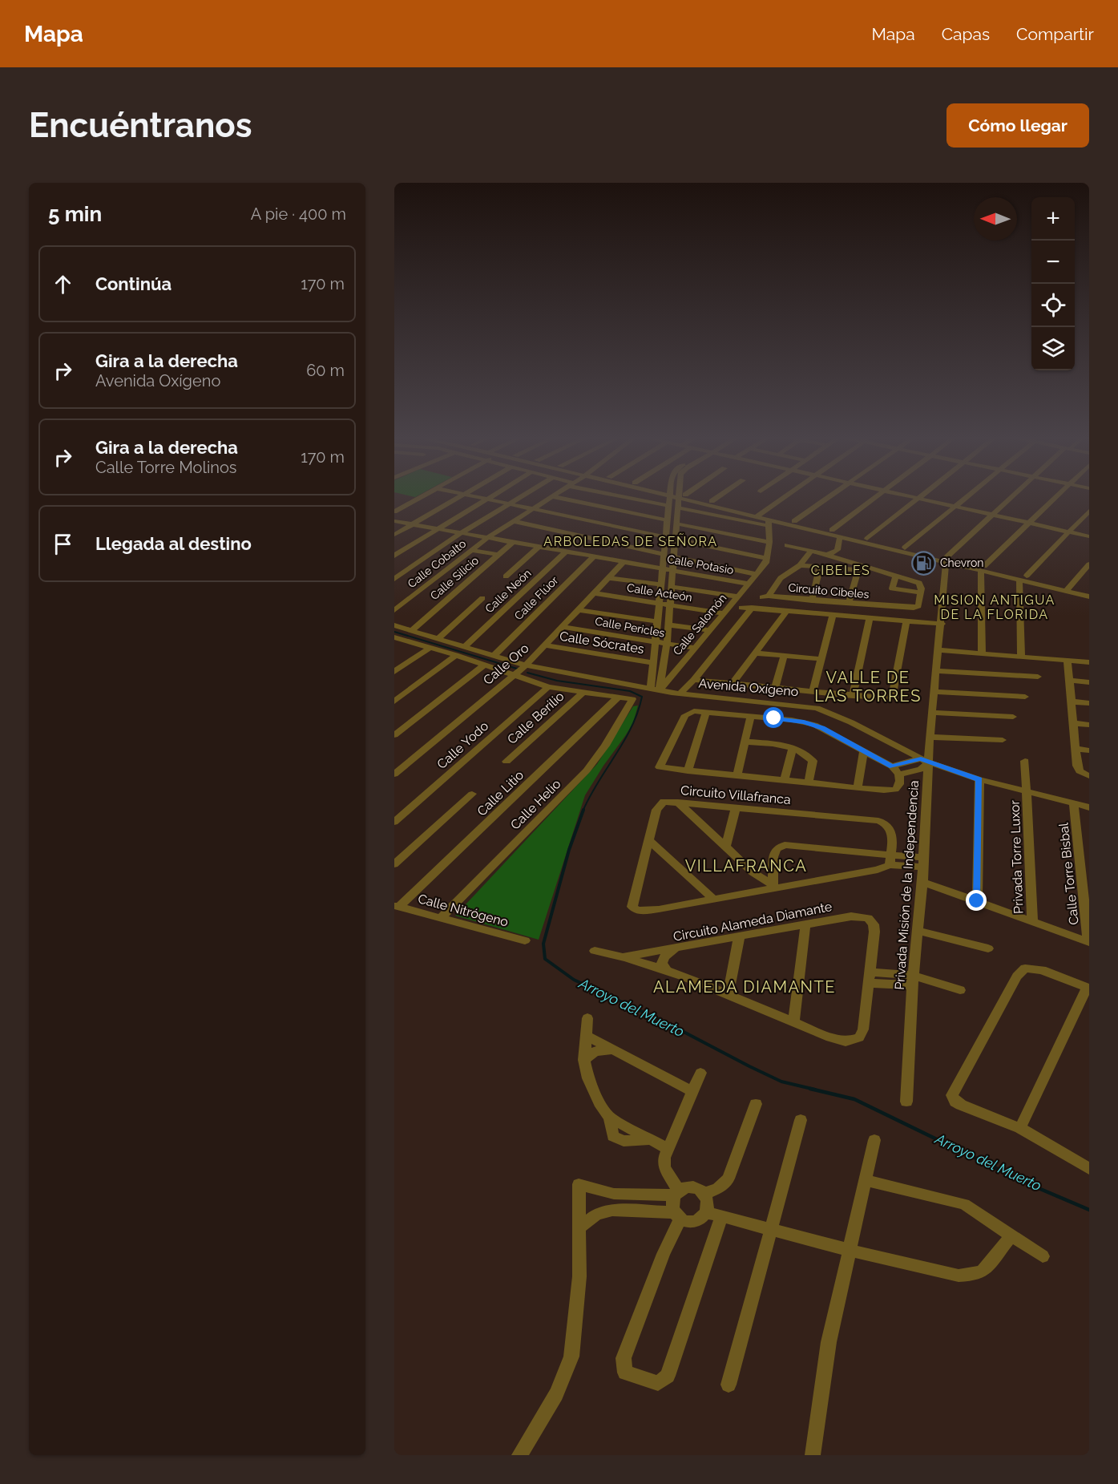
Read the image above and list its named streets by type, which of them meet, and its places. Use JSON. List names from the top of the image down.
{
  "streets": {
    "street": [
      "Calle Cobalto",
      "Calle Potasio",
      "Calle Silicio",
      "Calle Neón",
      "Circuito Cibeles",
      "Calle Acteón",
      "Calle Flúor",
      "Calle Salomón",
      "Calle Pericles",
      "Calle Sócrates",
      "Calle Oro",
      "Avenida Oxígeno",
      "Calle Berilio",
      "Calle Yodo",
      "Calle Litio",
      "Circuito Villafranca",
      "Calle Helio",
      "Privada Torre Luxor",
      "Calle Torre Bisbal",
      "Privada Misión de la Independencia",
      "Calle Nitrógeno",
      "Circuito Alameda Diamante"
    ]
  },
  "crossings": [
    ["Calle Cobalto", "Calle Potasio"],
    ["Calle Potasio", "Calle Silicio"],
    ["Calle Potasio", "Calle Neón"],
    ["Calle Potasio", "Calle Flúor"],
    ["Calle Potasio", "Calle Salomón"],
    ["Calle Potasio", "Calle Oro"],
    ["Calle Silicio", "Avenida Oxígeno"],
    ["Calle Neón", "Avenida Oxígeno"],
    ["Calle Acteón", "Calle Salomón"],
    ["Calle Acteón", "Calle Oro"],
    ["Calle Flúor", "Avenida Oxígeno"],
    ["Calle Salomón", "Calle Pericles"],
    ["Calle Salomón", "Avenida Oxígeno"],
    ["Calle Pericles", "Calle Oro"],
    ["Calle Sócrates", "Calle Oro"],
    ["Calle Oro", "Avenida Oxígeno"],
    ["Avenida Oxígeno", "Privada Torre Luxor"],
    ["Avenida Oxígeno", "Calle Torre Bisbal"],
    ["Avenida Oxígeno", "Privada Misión de la Independencia"],
    ["Calle Litio", "Calle Helio"],
    ["Calle Litio", "Calle Nitrógeno"],
    ["Circuito Villafranca", "Privada Misión de la Independencia"],
    ["Calle Helio", "Calle Nitrógeno"]
  ],
  "districts": [
    "ARBOLEDAS DE SEÑORA",
    "CIBELES",
    "MISION ANTIGUA DE LA FLORIDA",
    "VALLE DE LAS TORRES",
    "VILLAFRANCA",
    "ALAMEDA DIAMANTE"
  ],
  "water": ["Arroyo del Muerto"],
  "places": {
    "fuel station": ["Chevron"]
  },
  "north": "left",
  "page": {
    "header": "Mapa",
    "nav": ["Mapa", "Capas", "Compartir"],
    "buttons": "Cómo llegar",
    "title": "Encuéntranos",
    "heading": ["5 min", "A pie · 400 m"],
    "map_buttons": ["+", "−"],
    "list": [
      ["Continúa", "170 m"],
      ["Gira a la derecha", "Avenida Oxígeno", "60 m"],
      ["Gira a la derecha", "Calle Torre Molinos", "170 m"],
      "Llegada al destino"
    ]
  }
}
